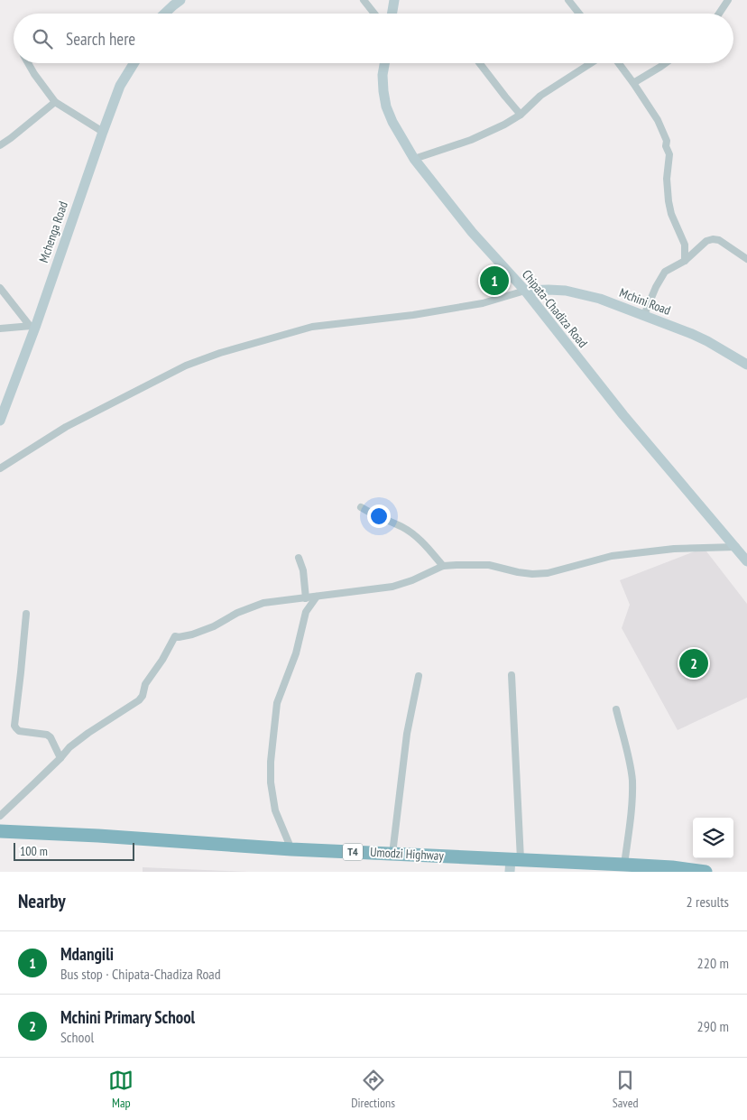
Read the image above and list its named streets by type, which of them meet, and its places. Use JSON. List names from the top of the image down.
{
  "streets": {
    "highway": ["T4", "Umodzi Highway"],
    "street": ["Mchenga Road", "Mchini Road", "Chipata-Chadiza Road"]
  },
  "crossings": [
    ["Mchini Road", "Chipata-Chadiza Road"]
  ],
  "scale_bar": "100 m",
  "page": {
    "search": "Search here",
    "pins": ["1", "2"],
    "scale": "100 m",
    "heading": ["Nearby", "2 results"],
    "list": [
      {
        "mark": "1",
        "name": "Mdangili",
        "note": "Bus stop · Chipata-Chadiza Road",
        "value": "220 m"
      },
      {
        "mark": "2",
        "name": "Mchini Primary School",
        "note": "School",
        "value": "290 m"
      }
    ],
    "nav": ["Map", "Directions", "Saved"]
  }
}
